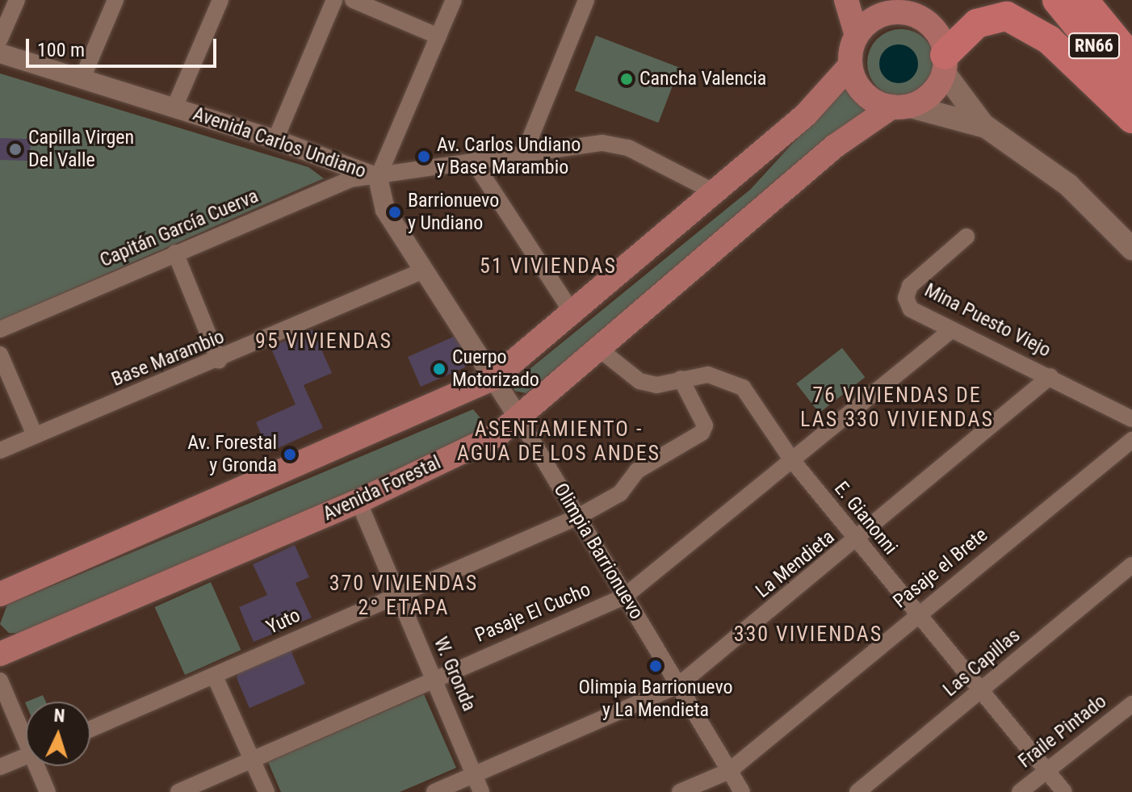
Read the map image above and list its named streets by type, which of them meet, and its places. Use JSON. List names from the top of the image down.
{
  "streets": {
    "highway": ["RN66"],
    "main road": ["Avenida Forestal"],
    "street": [
      "Avenida Carlos Undiano",
      "Capitán García Cuerva",
      "Mina Puesto Viejo",
      "Base Marambio",
      "E. Gianonni",
      "Olimpia Barrionuevo",
      "La Mendieta",
      "Pasaje el Brete",
      "Pasaje El Cucho",
      "Yuto",
      "Las Capillas",
      "W. Gronda",
      "Fraile Pintado"
    ]
  },
  "crossings": [
    ["Avenida Carlos Undiano", "Capitán García Cuerva"],
    ["Avenida Carlos Undiano", "Olimpia Barrionuevo"],
    ["Capitán García Cuerva", "Olimpia Barrionuevo"],
    ["Mina Puesto Viejo", "La Mendieta"],
    ["Mina Puesto Viejo", "Pasaje El Cucho"],
    ["Base Marambio", "Olimpia Barrionuevo"],
    ["Avenida Forestal", "E. Gianonni"],
    ["Avenida Forestal", "Olimpia Barrionuevo"],
    ["Avenida Forestal", "W. Gronda"],
    ["E. Gianonni", "La Mendieta"],
    ["E. Gianonni", "Pasaje el Brete"],
    ["E. Gianonni", "Pasaje El Cucho"],
    ["E. Gianonni", "Yuto"],
    ["E. Gianonni", "Las Capillas"],
    ["E. Gianonni", "Fraile Pintado"],
    ["Olimpia Barrionuevo", "La Mendieta"],
    ["Olimpia Barrionuevo", "Pasaje el Brete"],
    ["Olimpia Barrionuevo", "Pasaje El Cucho"],
    ["Olimpia Barrionuevo", "Yuto"],
    ["La Mendieta", "W. Gronda"],
    ["Pasaje El Cucho", "W. Gronda"],
    ["Yuto", "W. Gronda"]
  ],
  "districts": [
    "51 VIVIENDAS",
    "95 VIVIENDAS",
    "76 VIVIENDAS DE LAS 330 VIVIENDAS",
    "ASENTAMIENTO - AGUA DE LOS ANDES",
    "370 VIVIENDAS 2° ETAPA",
    "330 VIVIENDAS"
  ],
  "places": [
    "Cancha Valencia",
    "Capilla Virgen Del Valle",
    "Av. Carlos Undiano y Base Marambio",
    "Barrionuevo y Undiano",
    "Cuerpo Motorizado",
    "Av. Forestal y Gronda",
    "Olimpia Barrionuevo y La Mendieta"
  ],
  "scale_bar": "100 m",
  "north": "top"
}
